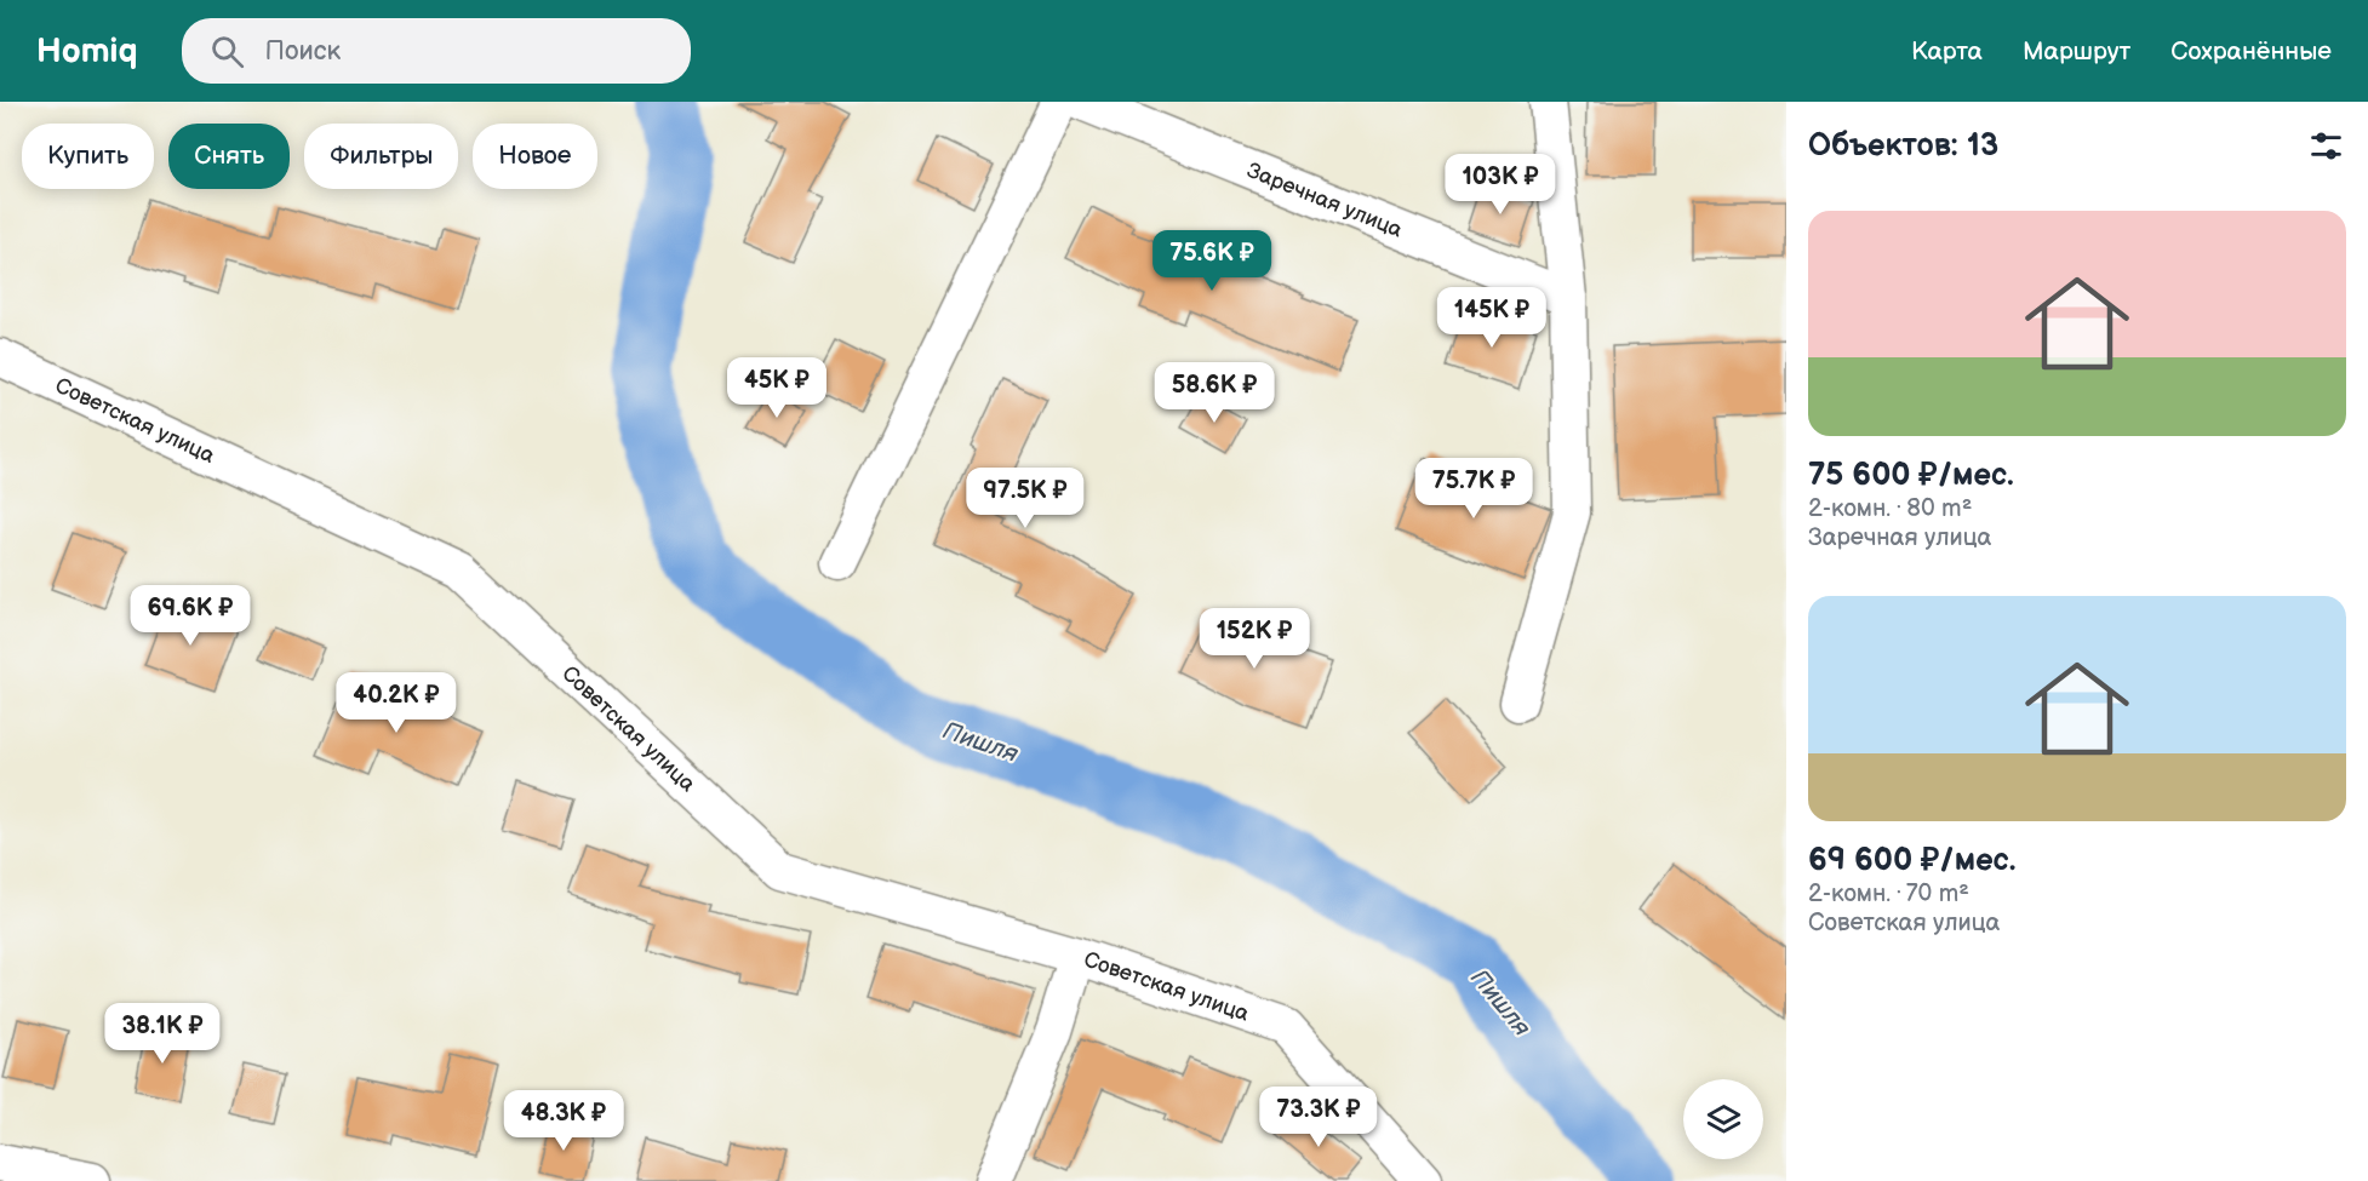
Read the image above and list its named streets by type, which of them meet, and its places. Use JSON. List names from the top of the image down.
{
  "streets": {
    "street": ["Заречная улица", "Советская улица"]
  },
  "water": ["Пишля"],
  "page": {
    "header": "Homiq",
    "search": "Поиск",
    "nav": ["Карта", "Маршрут", "Сохранённые"],
    "heading": "Объектов: 13",
    "chip": [
      "Купить",
      "Снять",
      "Фильтры",
      "Новое"
    ],
    "price": [
      "103K ₽",
      "75.6K ₽",
      "145K ₽",
      "45K ₽",
      "58.6K ₽",
      "75.7K ₽",
      "97.5K ₽",
      "69.6K ₽",
      "152K ₽",
      "40.2K ₽",
      "38.1K ₽",
      "73.3K ₽",
      "48.3K ₽"
    ],
    "list": [
      {
        "name": "75 600 ₽/мес.",
        "note": "2-комн. · 80 m² · Заречная улица"
      },
      {
        "name": "69 600 ₽/мес.",
        "note": "2-комн. · 70 m² · Советская улица"
      }
    ]
  }
}
